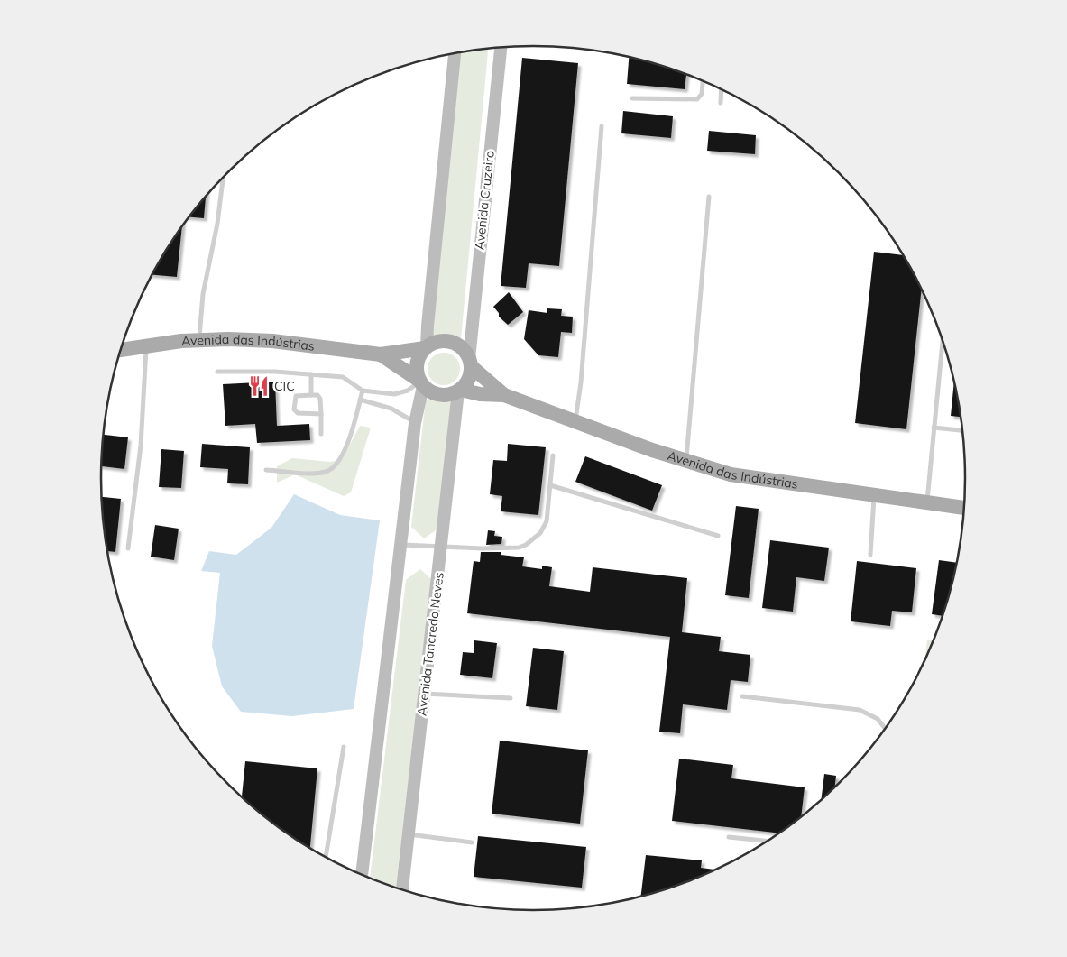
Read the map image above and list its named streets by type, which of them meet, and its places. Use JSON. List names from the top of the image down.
{
  "streets": {
    "main road": ["Avenida Cruzeiro", "Avenida das Indústrias", "Avenida Tancredo Neves"]
  },
  "crossings": [
    ["Avenida Cruzeiro", "Avenida Tancredo Neves"]
  ],
  "places": {
    "restaurant": ["CIC"]
  }
}
